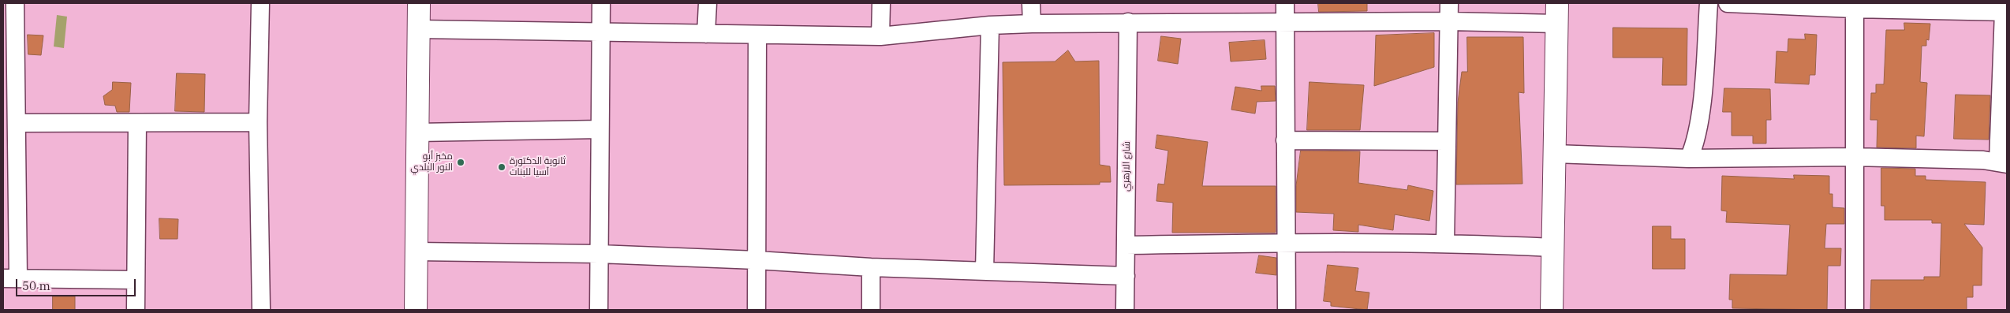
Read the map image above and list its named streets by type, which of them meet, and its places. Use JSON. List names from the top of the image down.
{
  "streets": {
    "street": ["شارع الازهري"]
  },
  "places": ["مخبز أبو النور البلدي", "ثانوية الدكتورة آسيا للبنات"],
  "scale_bar": "50 m"
}
